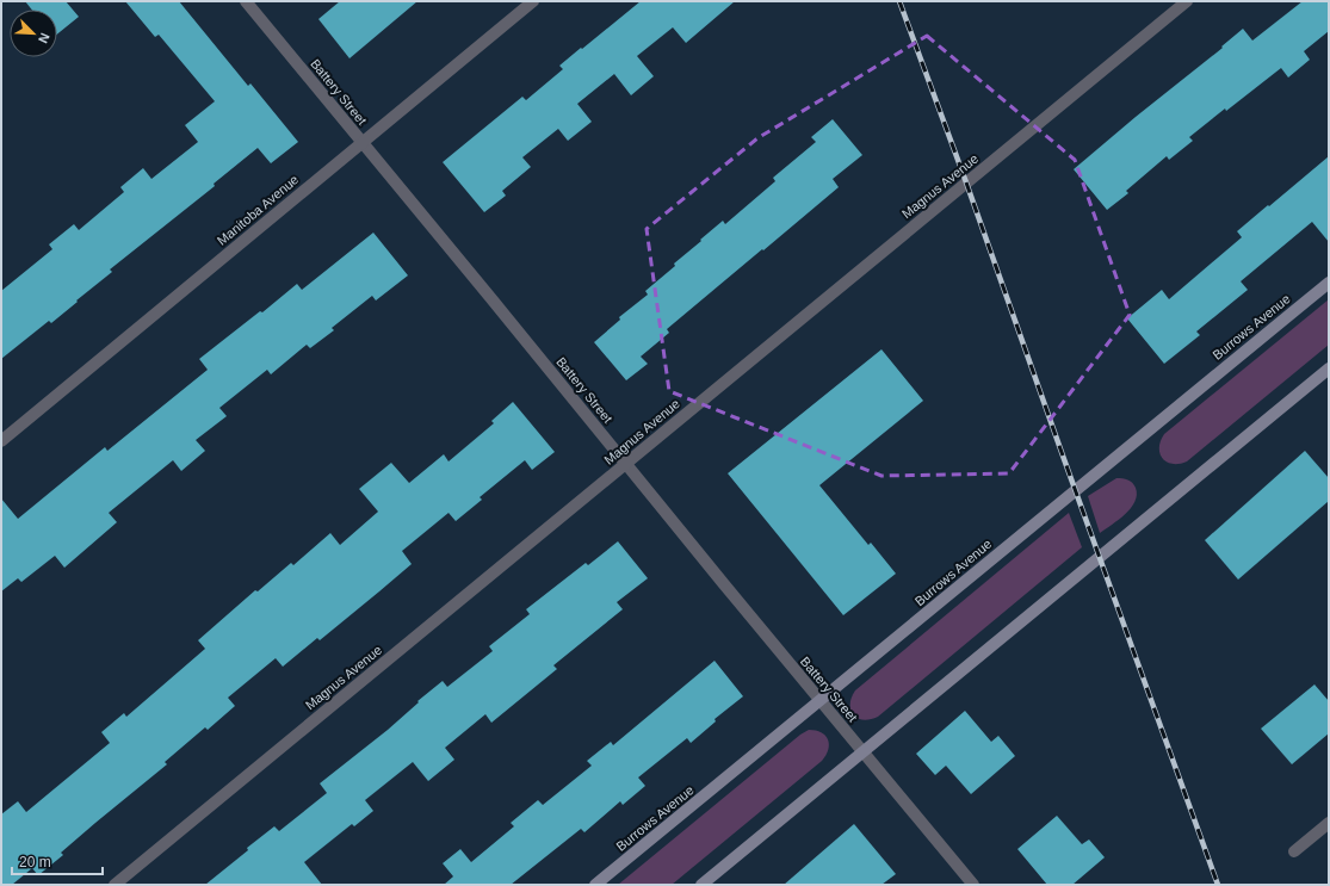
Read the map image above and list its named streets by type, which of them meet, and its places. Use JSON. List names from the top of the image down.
{
  "streets": {
    "street": [
      "Battery Street",
      "Magnus Avenue",
      "Manitoba Avenue",
      "Burrows Avenue"
    ]
  },
  "crossings": [
    ["Battery Street", "Magnus Avenue"],
    ["Battery Street", "Manitoba Avenue"],
    ["Battery Street", "Burrows Avenue"]
  ],
  "scale_bar": "20 m",
  "north": "bottom right"
}
